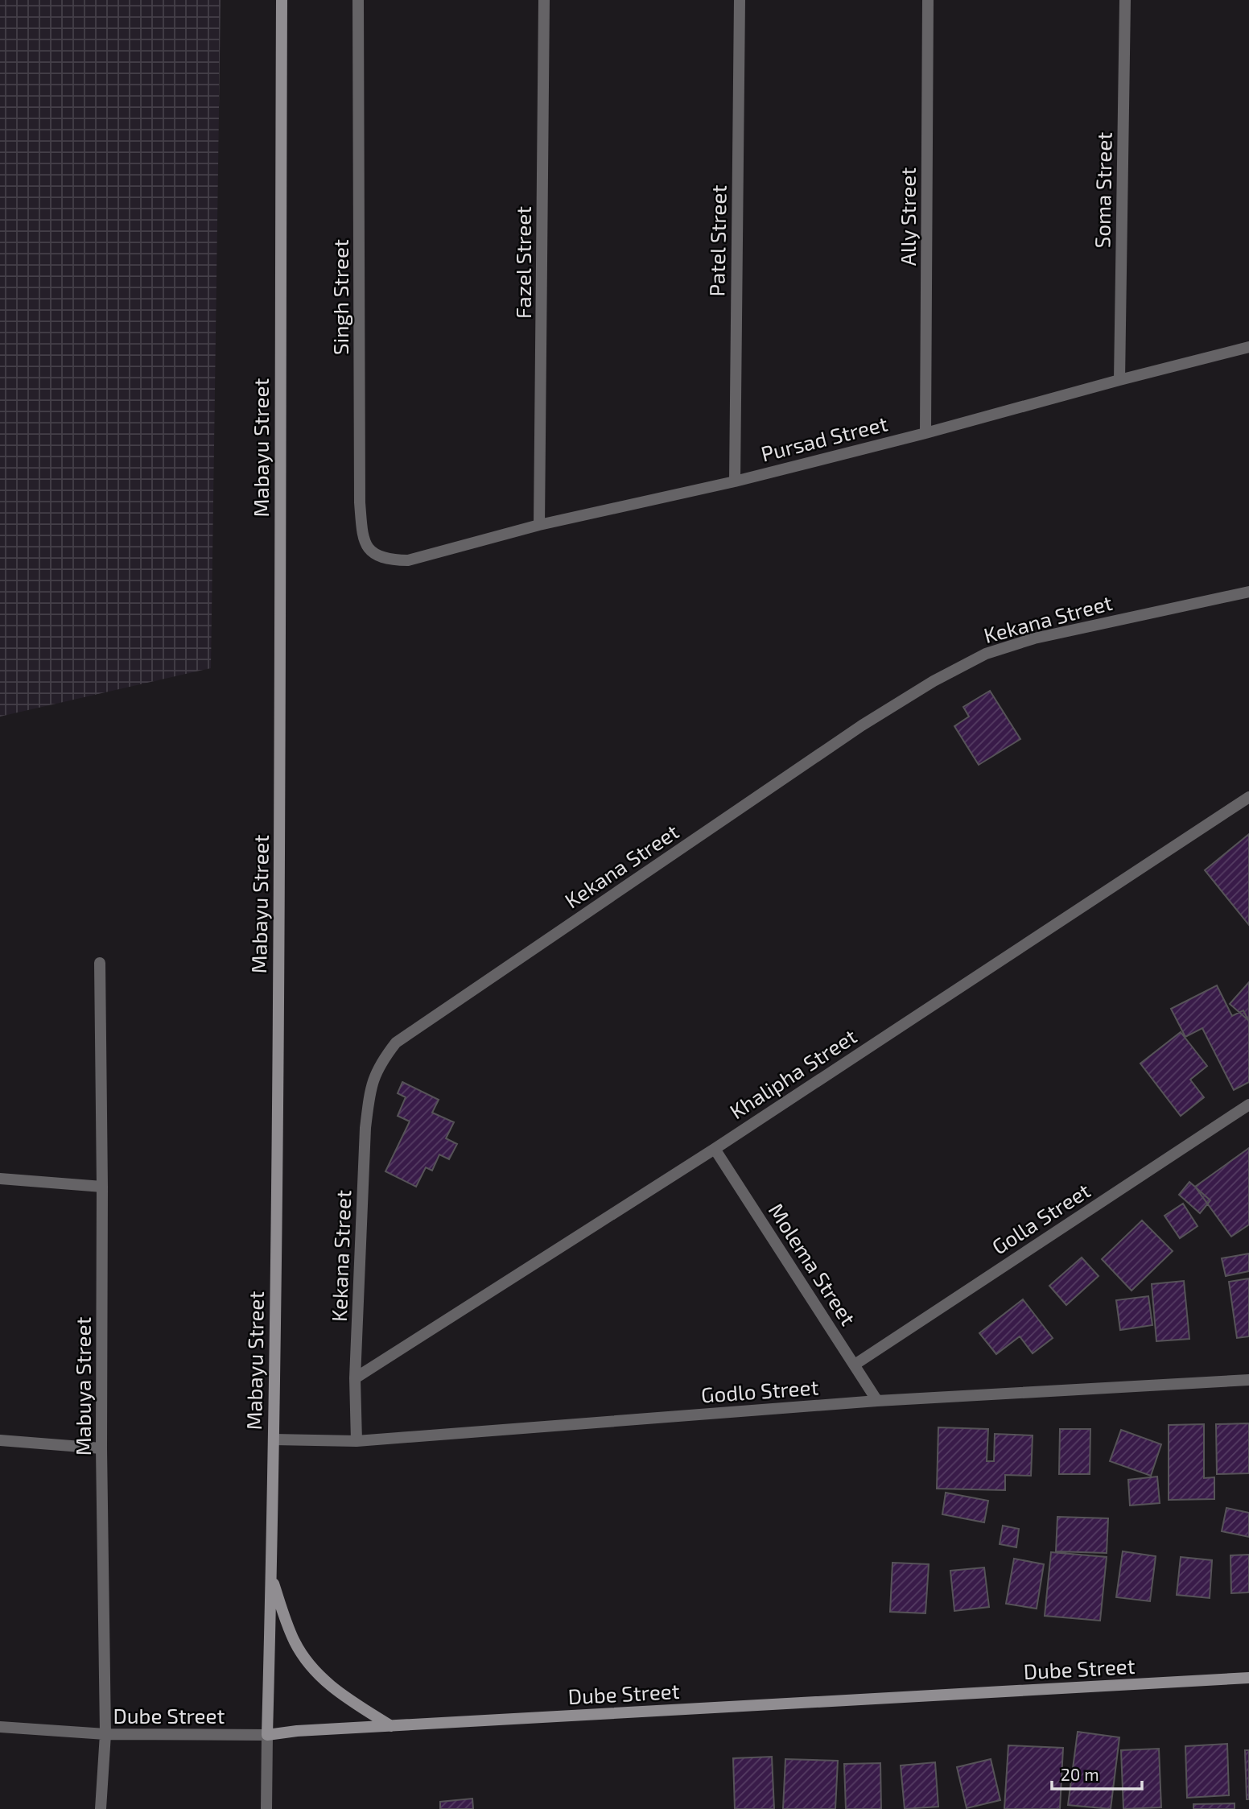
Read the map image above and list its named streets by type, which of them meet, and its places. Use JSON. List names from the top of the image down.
{
  "streets": {
    "street": [
      "Soma Street",
      "Ally Street",
      "Patel Street",
      "Fazel Street",
      "Singh Street",
      "Pursad Street",
      "Mabayu Street",
      "Kekana Street",
      "Khalipha Street",
      "Golla Street",
      "Molema Street",
      "Mabuya Street",
      "Godlo Street",
      "Dube Street"
    ]
  },
  "crossings": [
    ["Soma Street", "Pursad Street"],
    ["Ally Street", "Pursad Street"],
    ["Patel Street", "Pursad Street"],
    ["Fazel Street", "Pursad Street"],
    ["Singh Street", "Pursad Street"],
    ["Mabayu Street", "Godlo Street"],
    ["Mabayu Street", "Dube Street"],
    ["Kekana Street", "Khalipha Street"],
    ["Kekana Street", "Godlo Street"],
    ["Khalipha Street", "Molema Street"],
    ["Golla Street", "Molema Street"],
    ["Molema Street", "Godlo Street"],
    ["Mabuya Street", "Dube Street"]
  ],
  "scale_bar": "20 m"
}
